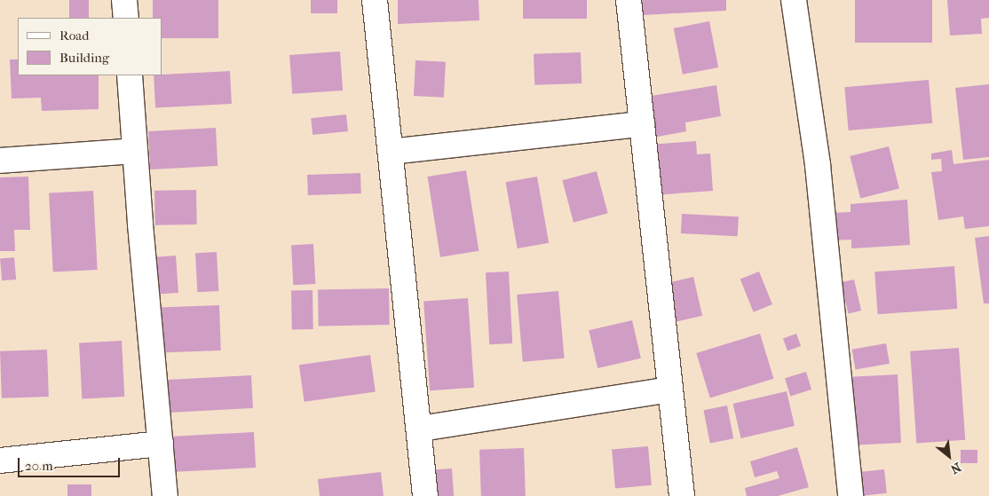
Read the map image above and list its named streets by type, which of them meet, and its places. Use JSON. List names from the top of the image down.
{
  "legend": ["Road", "Building"],
  "scale_bar": "20 m",
  "north": "bottom right"
}
